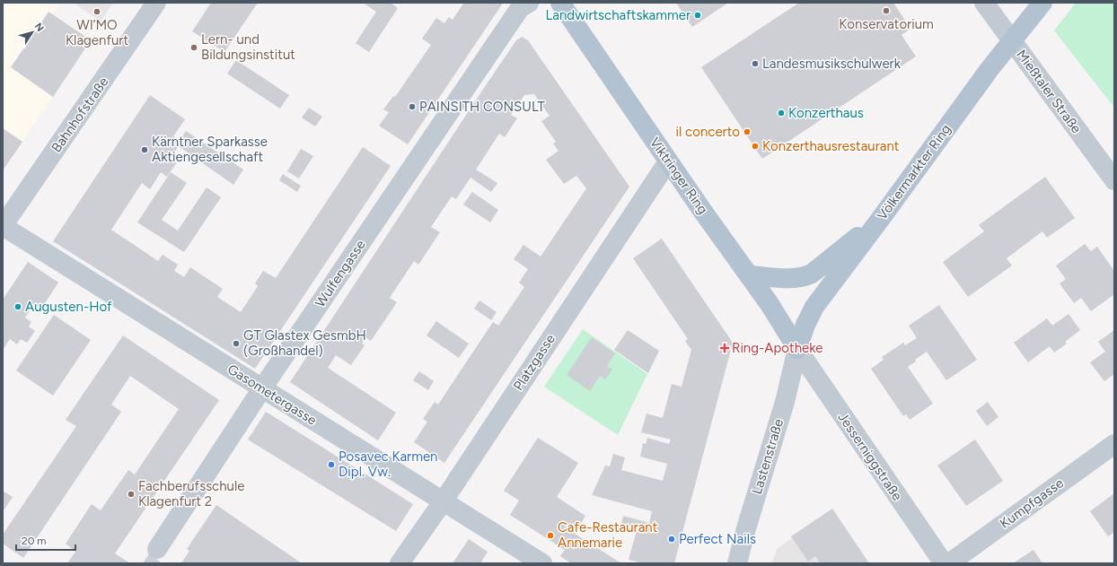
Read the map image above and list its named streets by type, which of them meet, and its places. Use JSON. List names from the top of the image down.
{
  "streets": {
    "main road": ["Völkermarkter Ring", "Viktringer Ring"],
    "street": [
      "Mießtaler Straße",
      "Bahnhofstraße",
      "Wulfengasse",
      "Platzgasse",
      "Gasometergasse",
      "Lastenstraße",
      "Jesserniggstraße",
      "Kumpfgasse"
    ]
  },
  "crossings": [
    ["Mießtaler Straße", "Völkermarkter Ring"],
    ["Bahnhofstraße", "Gasometergasse"],
    ["Völkermarkter Ring", "Viktringer Ring"],
    ["Völkermarkter Ring", "Lastenstraße"],
    ["Völkermarkter Ring", "Jesserniggstraße"],
    ["Viktringer Ring", "Platzgasse"],
    ["Viktringer Ring", "Lastenstraße"],
    ["Viktringer Ring", "Jesserniggstraße"],
    ["Wulfengasse", "Gasometergasse"],
    ["Platzgasse", "Gasometergasse"],
    ["Lastenstraße", "Jesserniggstraße"]
  ],
  "places": {
    "other": [
      "Konservatorium",
      "WI’MO Klagenfurt",
      "Landwirtschaftskammer",
      "Lern- und Bildungsinstitut",
      "Landesmusikschulwerk",
      "PAINSITH CONSULT",
      "Konzerthaus",
      "il concerto",
      "Konzerthausrestaurant",
      "Kärntner Sparkasse Aktiengesellschaft",
      "Augusten-Hof",
      "GT Glastex GesmbH (Großhandel)",
      "Posavec Karmen Dipl. Vw.",
      "Fachberufsschule Klagenfurt 2",
      "Cafe-Restaurant Annemarie",
      "Perfect Nails"
    ],
    "health": ["Ring-Apotheke"]
  },
  "scale_bar": "20 m",
  "north": "top right"
}
